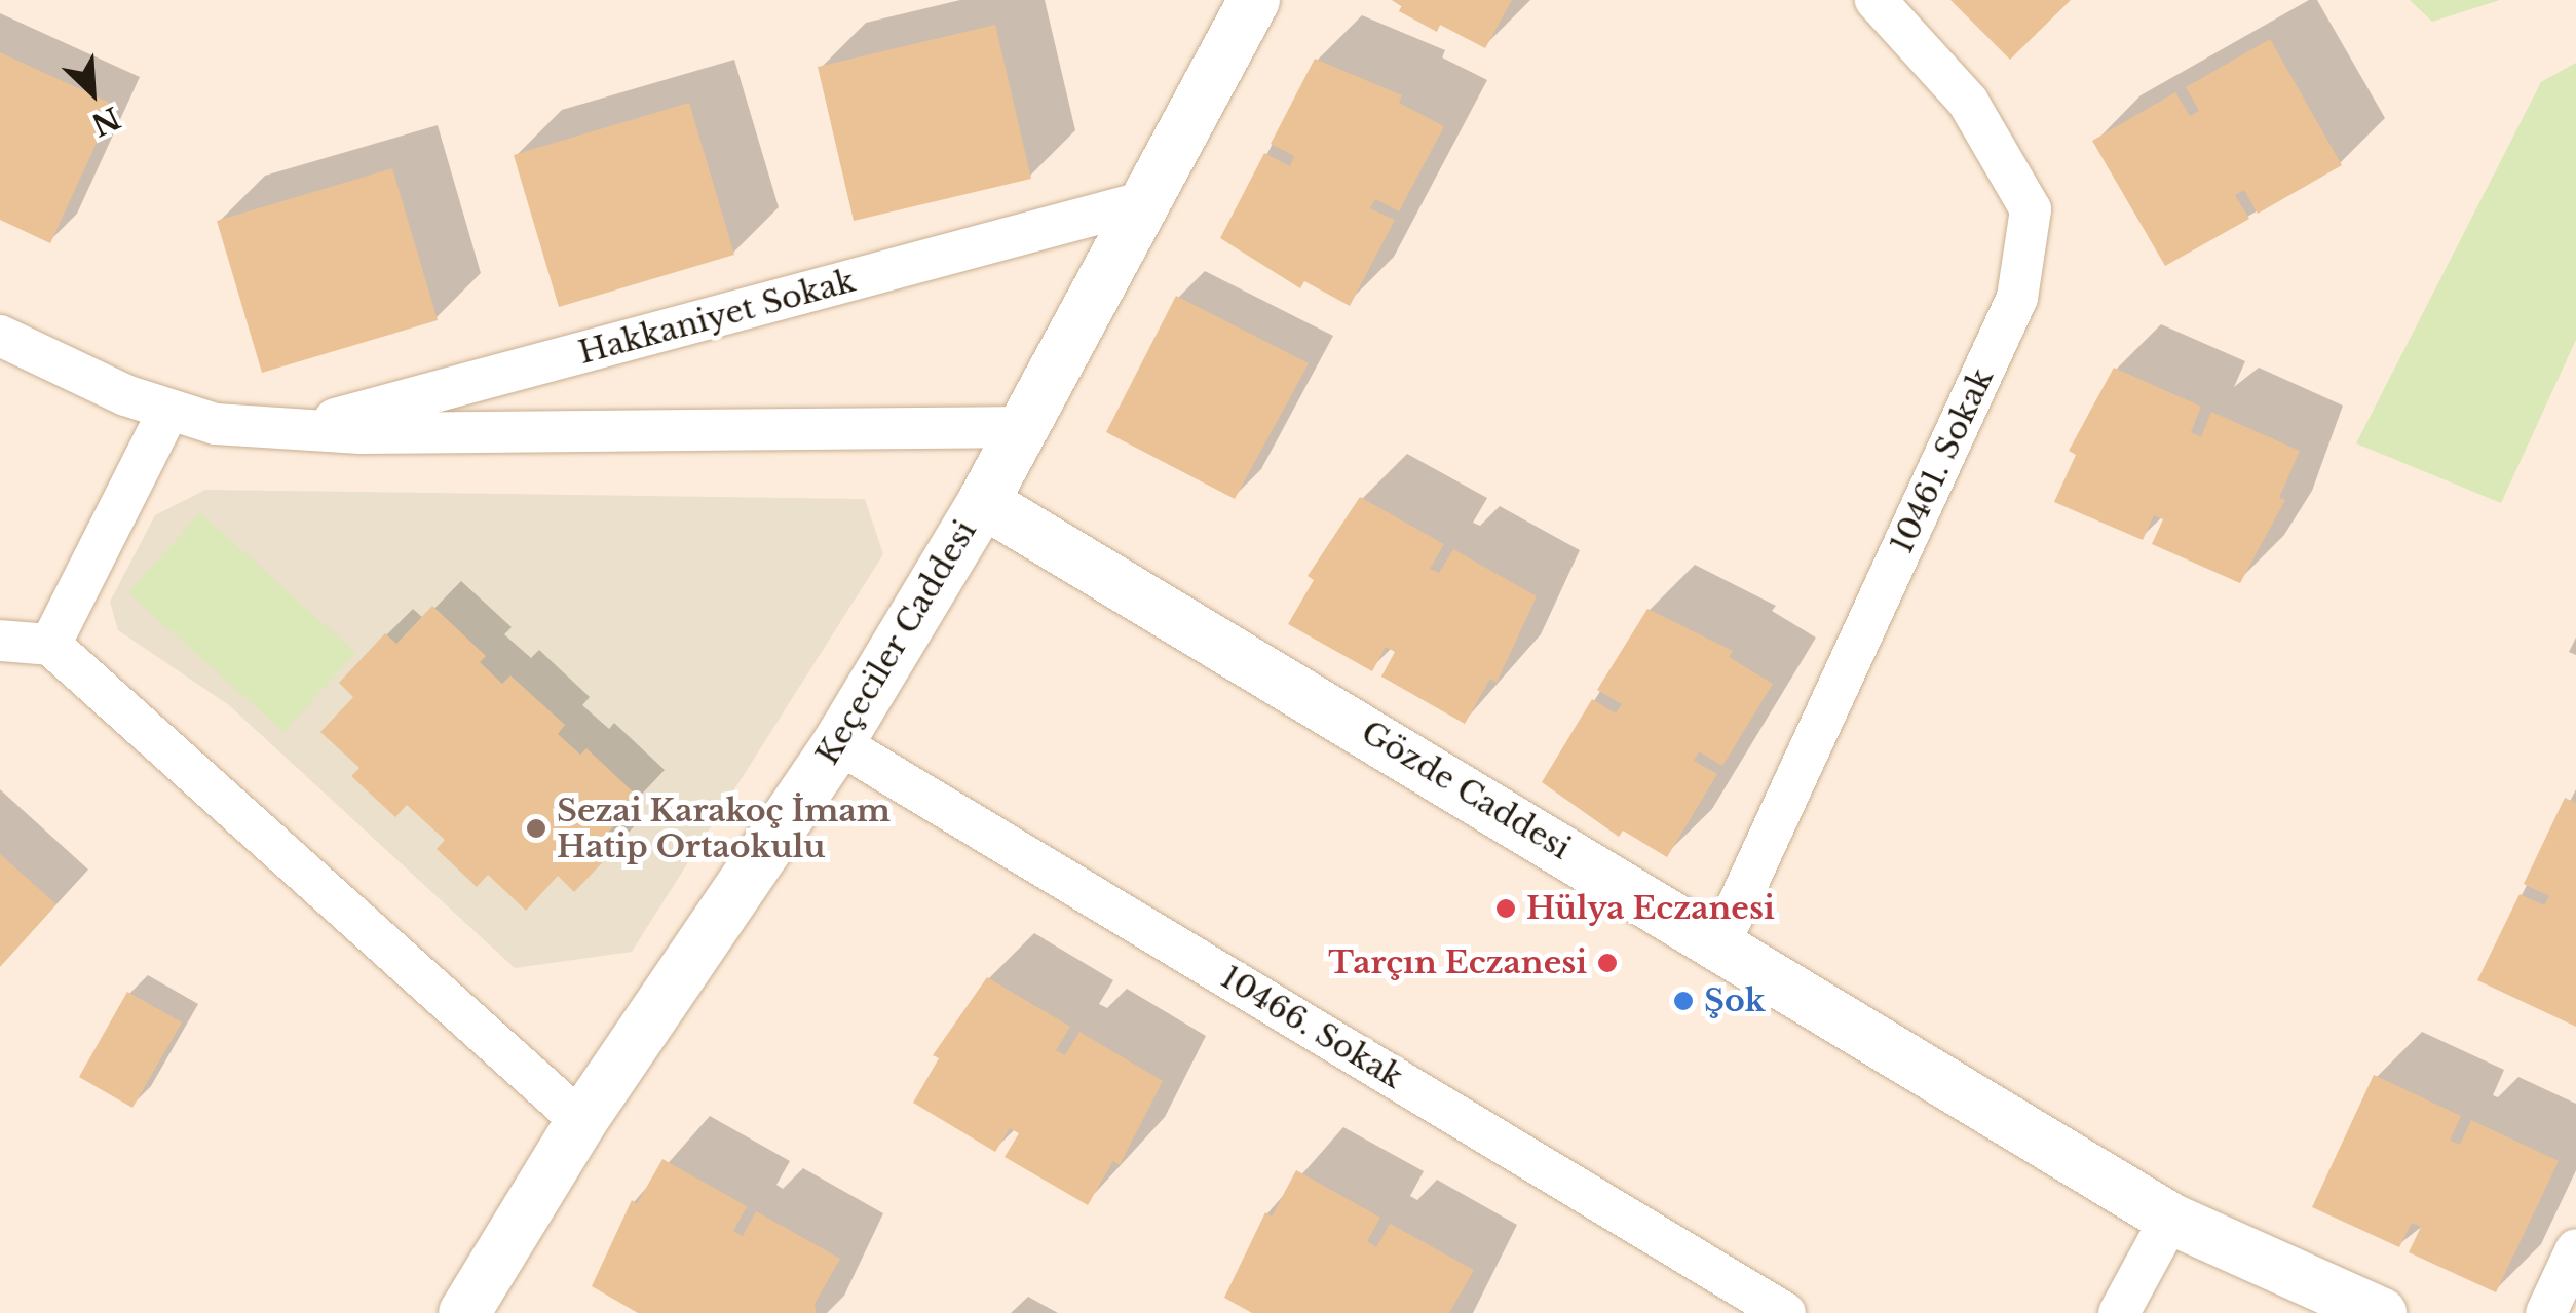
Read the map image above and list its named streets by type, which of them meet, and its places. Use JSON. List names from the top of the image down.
{
  "streets": {
    "street": [
      "Hakkaniyet Sokak",
      "10461. Sokak",
      "Keçeciler Caddesi",
      "Gözde Caddesi",
      "10466. Sokak"
    ]
  },
  "crossings": [
    ["Hakkaniyet Sokak", "Keçeciler Caddesi"],
    ["10461. Sokak", "Gözde Caddesi"],
    ["Keçeciler Caddesi", "Gözde Caddesi"],
    ["Keçeciler Caddesi", "10466. Sokak"]
  ],
  "places": [
    "Sezai Karakoç İmam Hatip Ortaokulu",
    "Hülya Eczanesi",
    "Tarçın Eczanesi",
    "Şok"
  ],
  "north": "bottom right"
}
